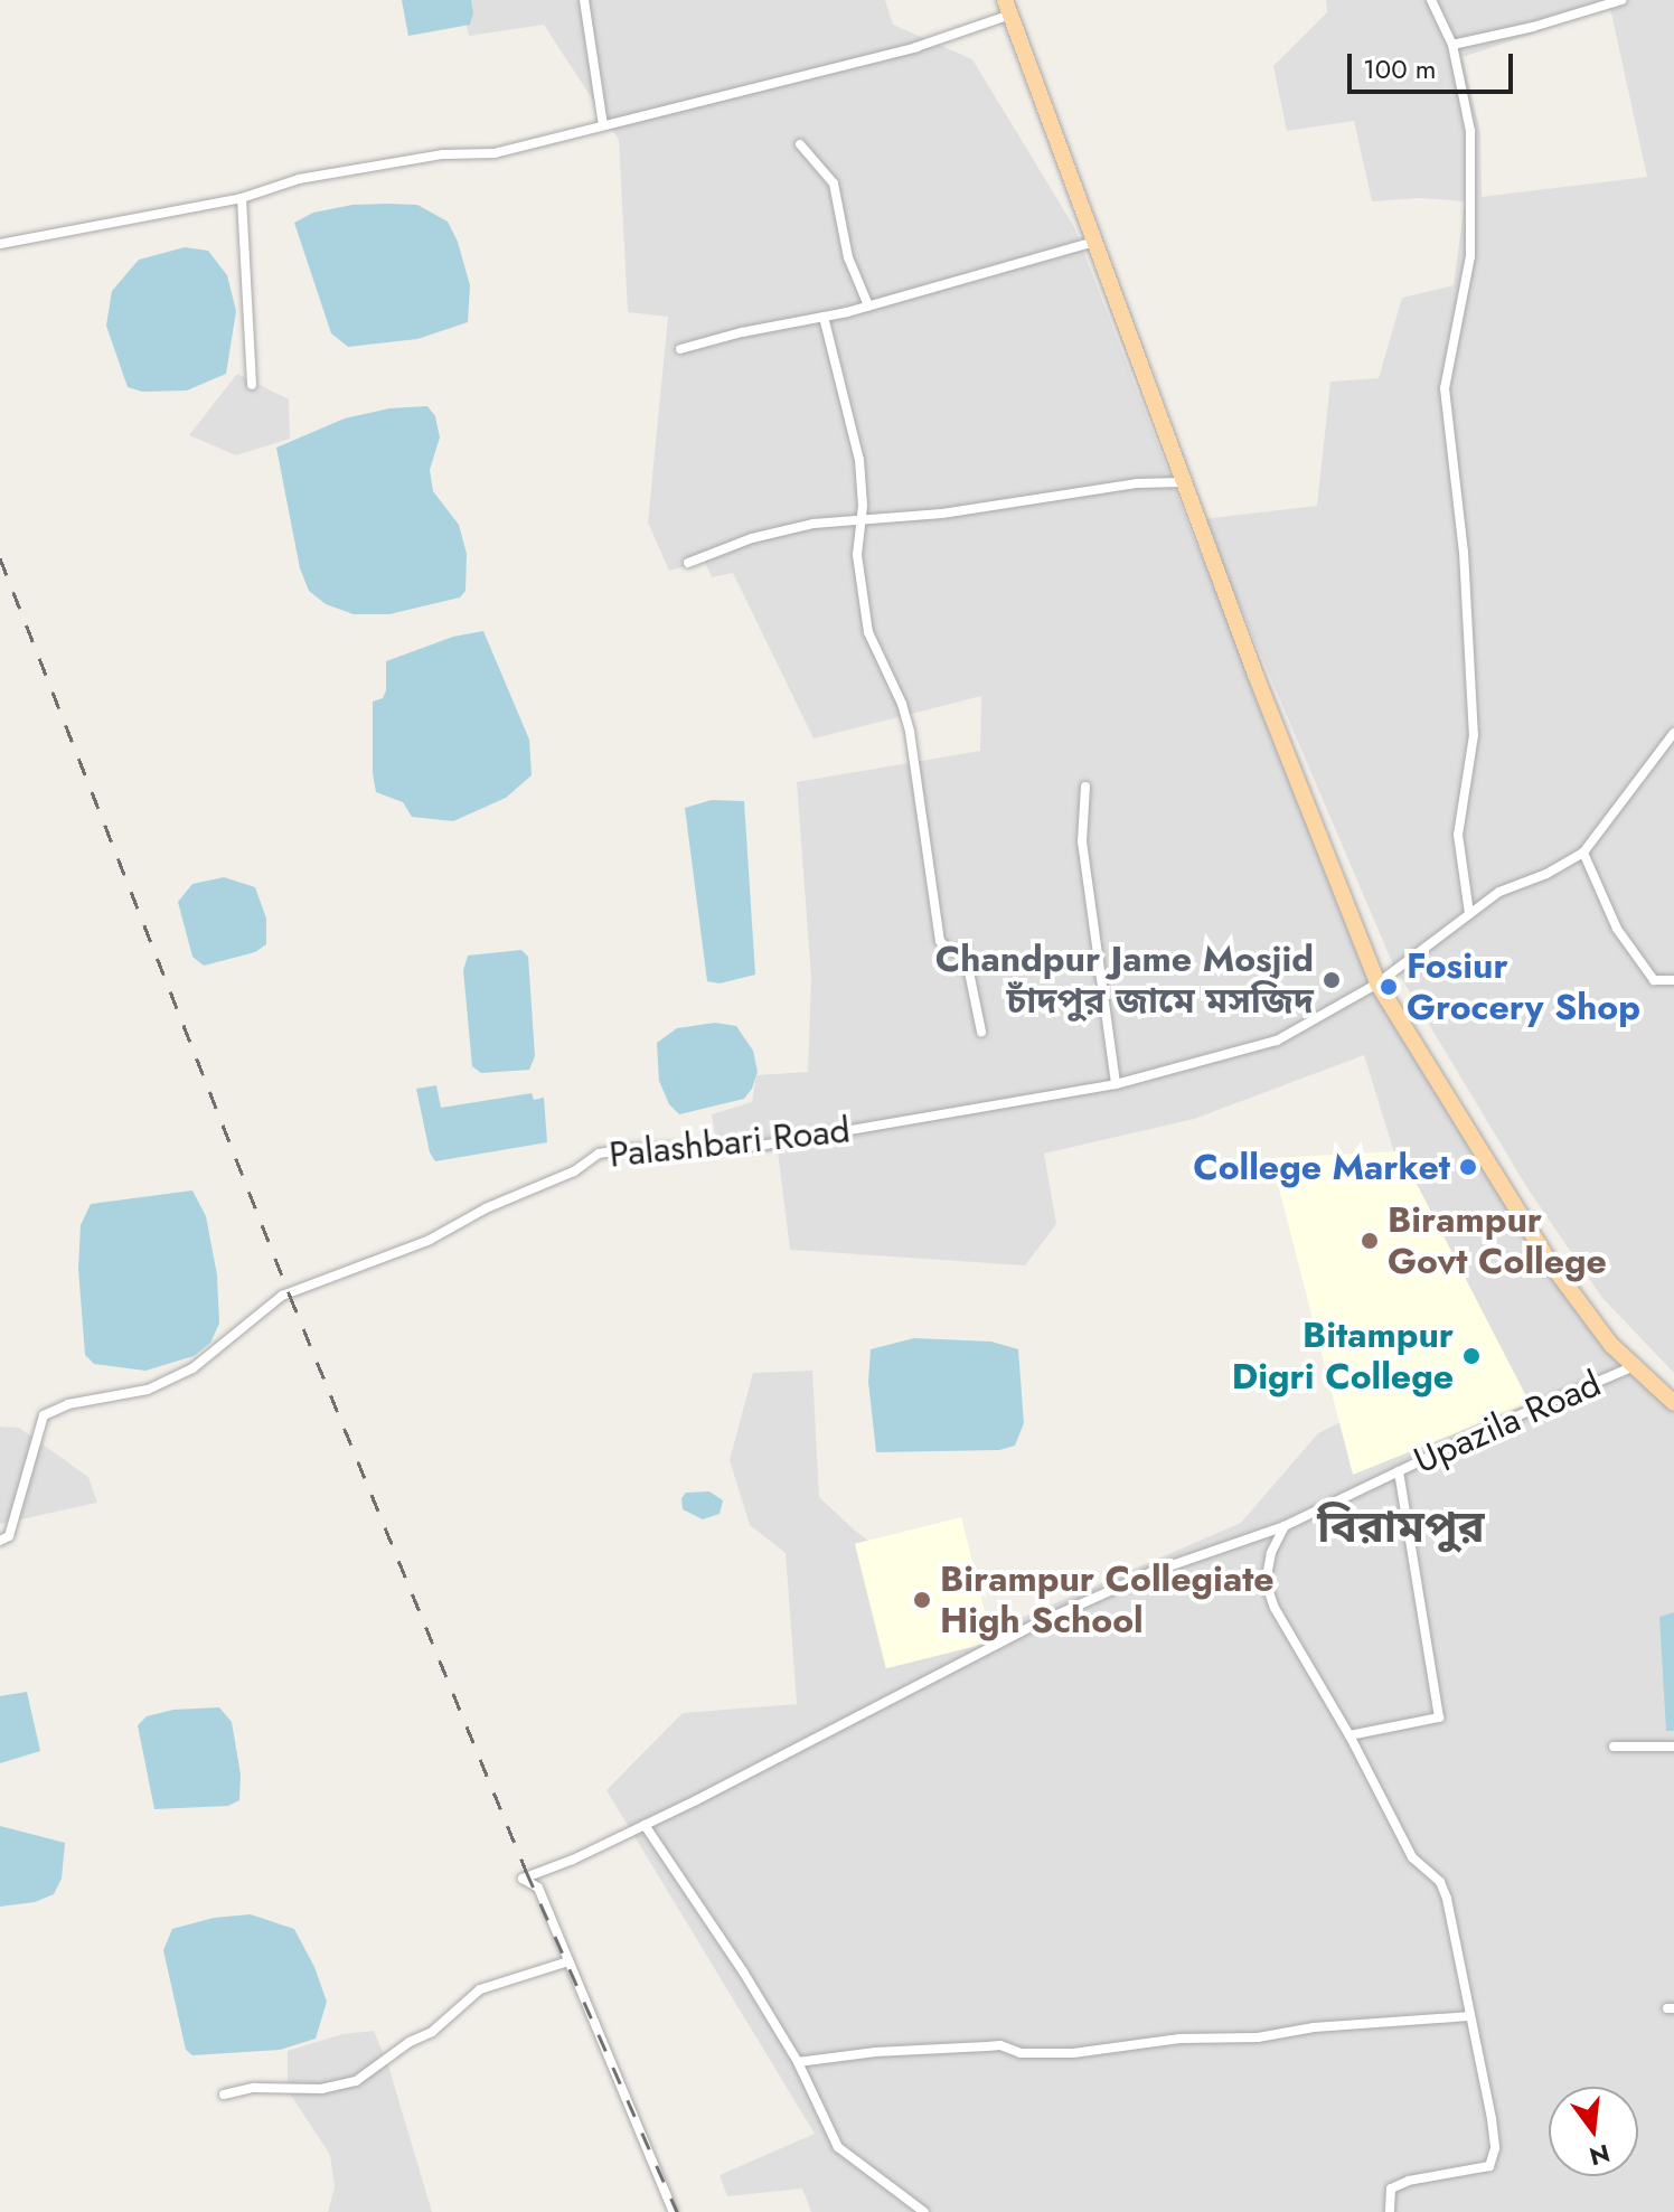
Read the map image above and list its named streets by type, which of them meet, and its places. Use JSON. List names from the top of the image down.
{
  "streets": {
    "street": ["Palashbari Road", "Upazila Road"]
  },
  "districts": ["বিরামপুর"],
  "places": [
    "Chandpur Jame Mosjid চাঁদপুর জামে মসজিদ",
    "Fosiur Grocery Shop",
    "College Market",
    "Birampur Govt College",
    "Bitampur Digri College",
    "Birampur Collegiate High School"
  ],
  "scale_bar": "100 m",
  "north": "bottom"
}
